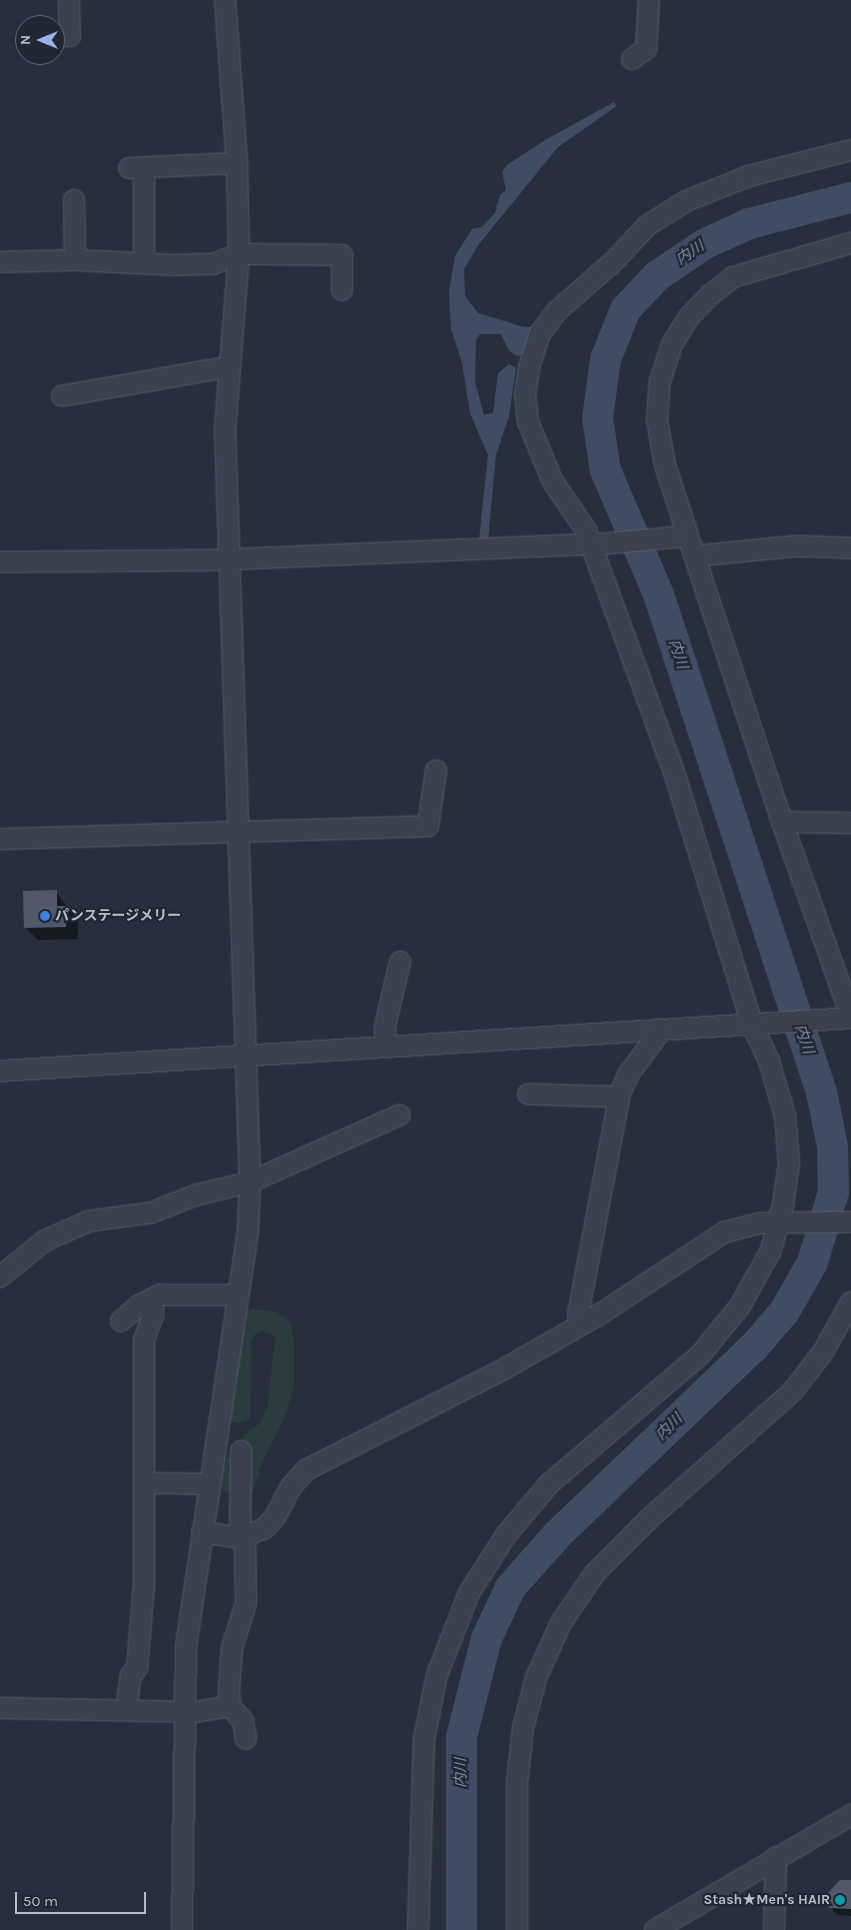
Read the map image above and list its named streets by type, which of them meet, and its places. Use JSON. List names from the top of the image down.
{
  "water": ["内川"],
  "places": ["パンステージメリー", "Stash★Men's HAIR"],
  "scale_bar": "50 m",
  "north": "left"
}
